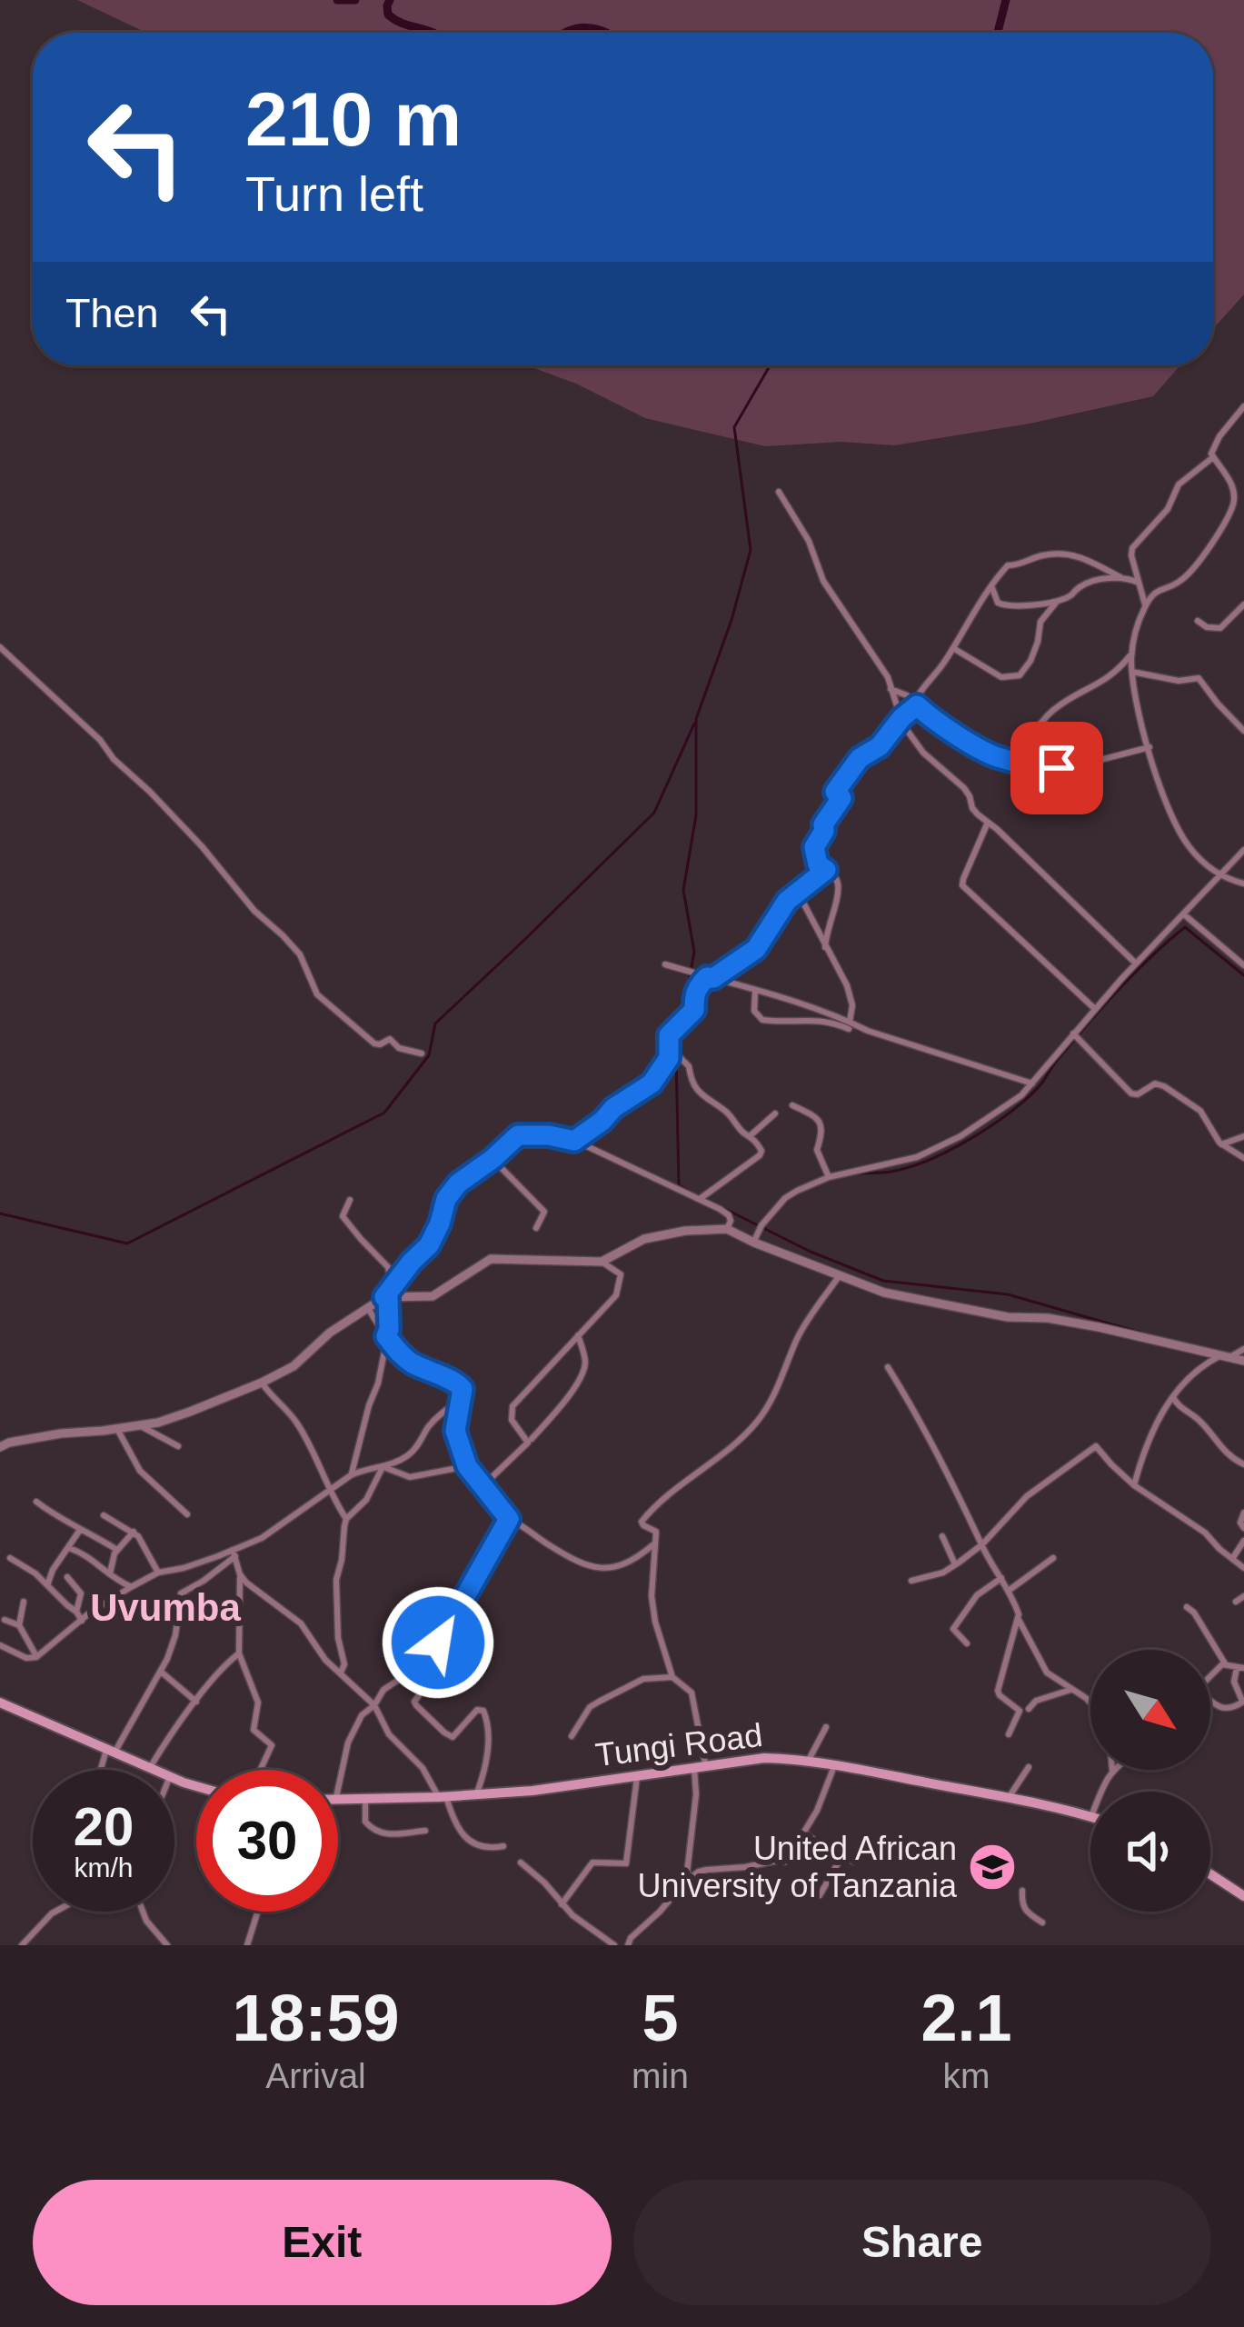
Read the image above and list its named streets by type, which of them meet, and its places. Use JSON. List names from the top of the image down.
{
  "streets": {
    "main road": ["Tungi Road"]
  },
  "districts": ["Uvumba"],
  "places": {
    "school or university": ["United African University of Tanzania"]
  },
  "north": "bottom right",
  "page": {
    "turn": ["210 m", "Turn left"],
    "then": "Then",
    "speed": "20 km/h",
    "limit": "30",
    "eta": [
      "18:59",
      "Arrival",
      "5",
      "min",
      "2.1",
      "km"
    ],
    "buttons": ["Exit", "Share"]
  }
}
